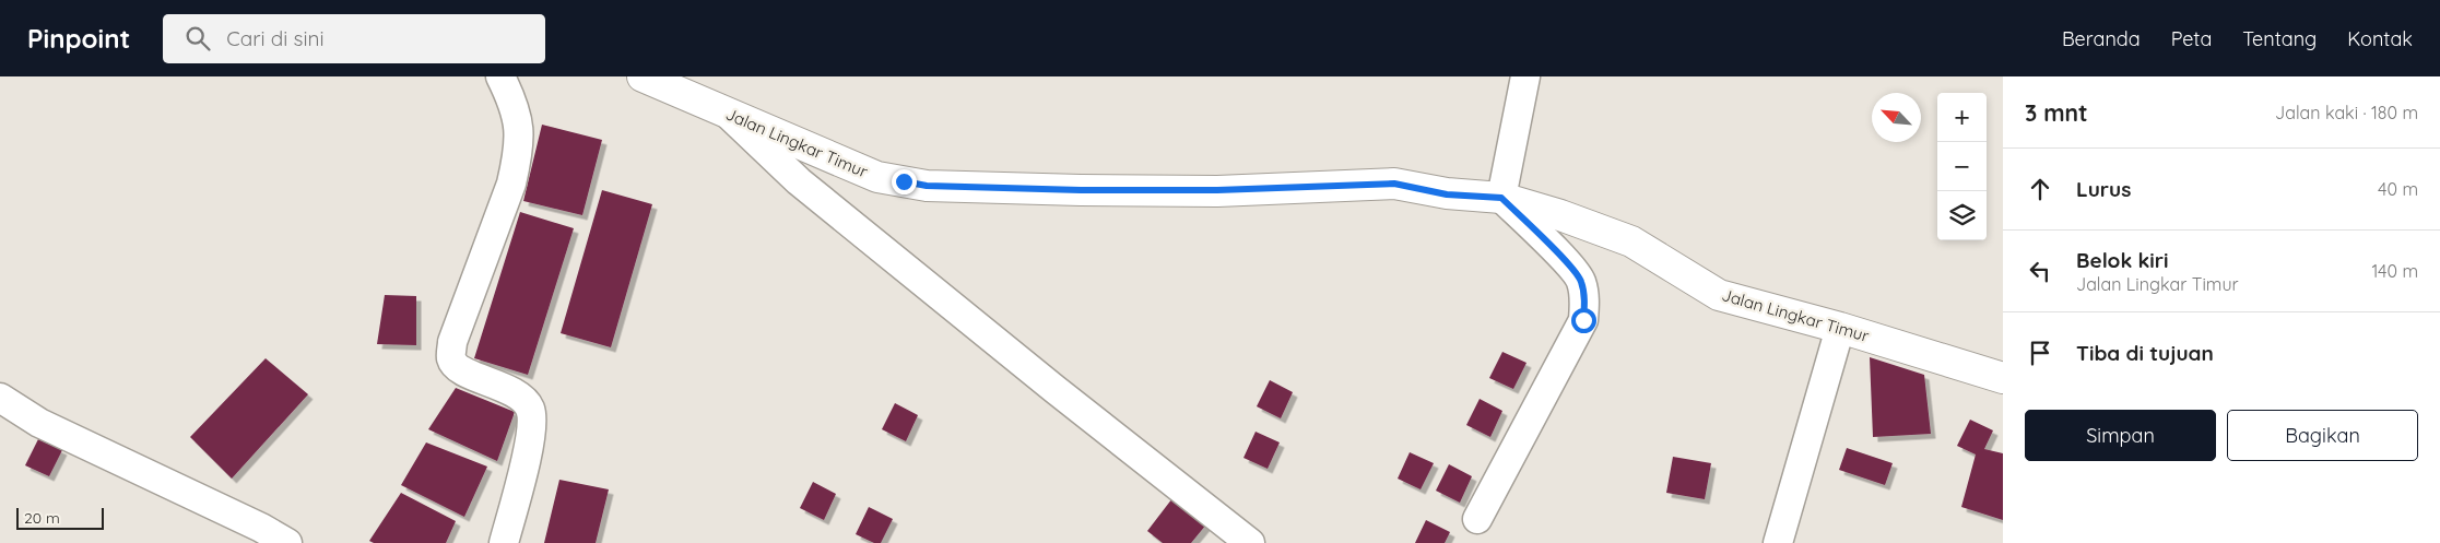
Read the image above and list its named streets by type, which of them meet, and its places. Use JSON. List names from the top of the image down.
{
  "streets": {
    "main road": ["Jalan Lingkar Timur"]
  },
  "scale_bar": "20 m",
  "north": "top left",
  "page": {
    "header": "Pinpoint",
    "search": "Cari di sini",
    "nav": [
      "Beranda",
      "Peta",
      "Tentang",
      "Kontak"
    ],
    "heading": ["3 mnt", "Jalan kaki · 180 m"],
    "map_buttons": ["+", "−"],
    "list": [
      ["Lurus", "40 m"],
      ["Belok kiri", "Jalan Lingkar Timur", "140 m"],
      "Tiba di tujuan"
    ],
    "buttons": ["Simpan", "Bagikan"],
    "scale": "20 m"
  }
}
